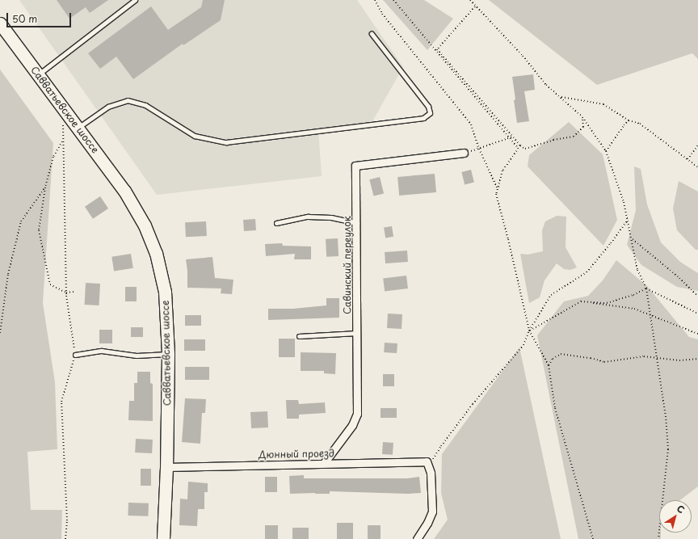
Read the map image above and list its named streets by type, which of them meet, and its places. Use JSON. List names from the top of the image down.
{
  "streets": {
    "main road": ["Савватьевское шоссе"],
    "street": ["Савинский переулок", "Дюнный проезд"]
  },
  "crossings": [
    ["Савватьевское шоссе", "Дюнный проезд"],
    ["Савинский переулок", "Дюнный проезд"]
  ],
  "scale_bar": "50 m",
  "north": "top right"
}
